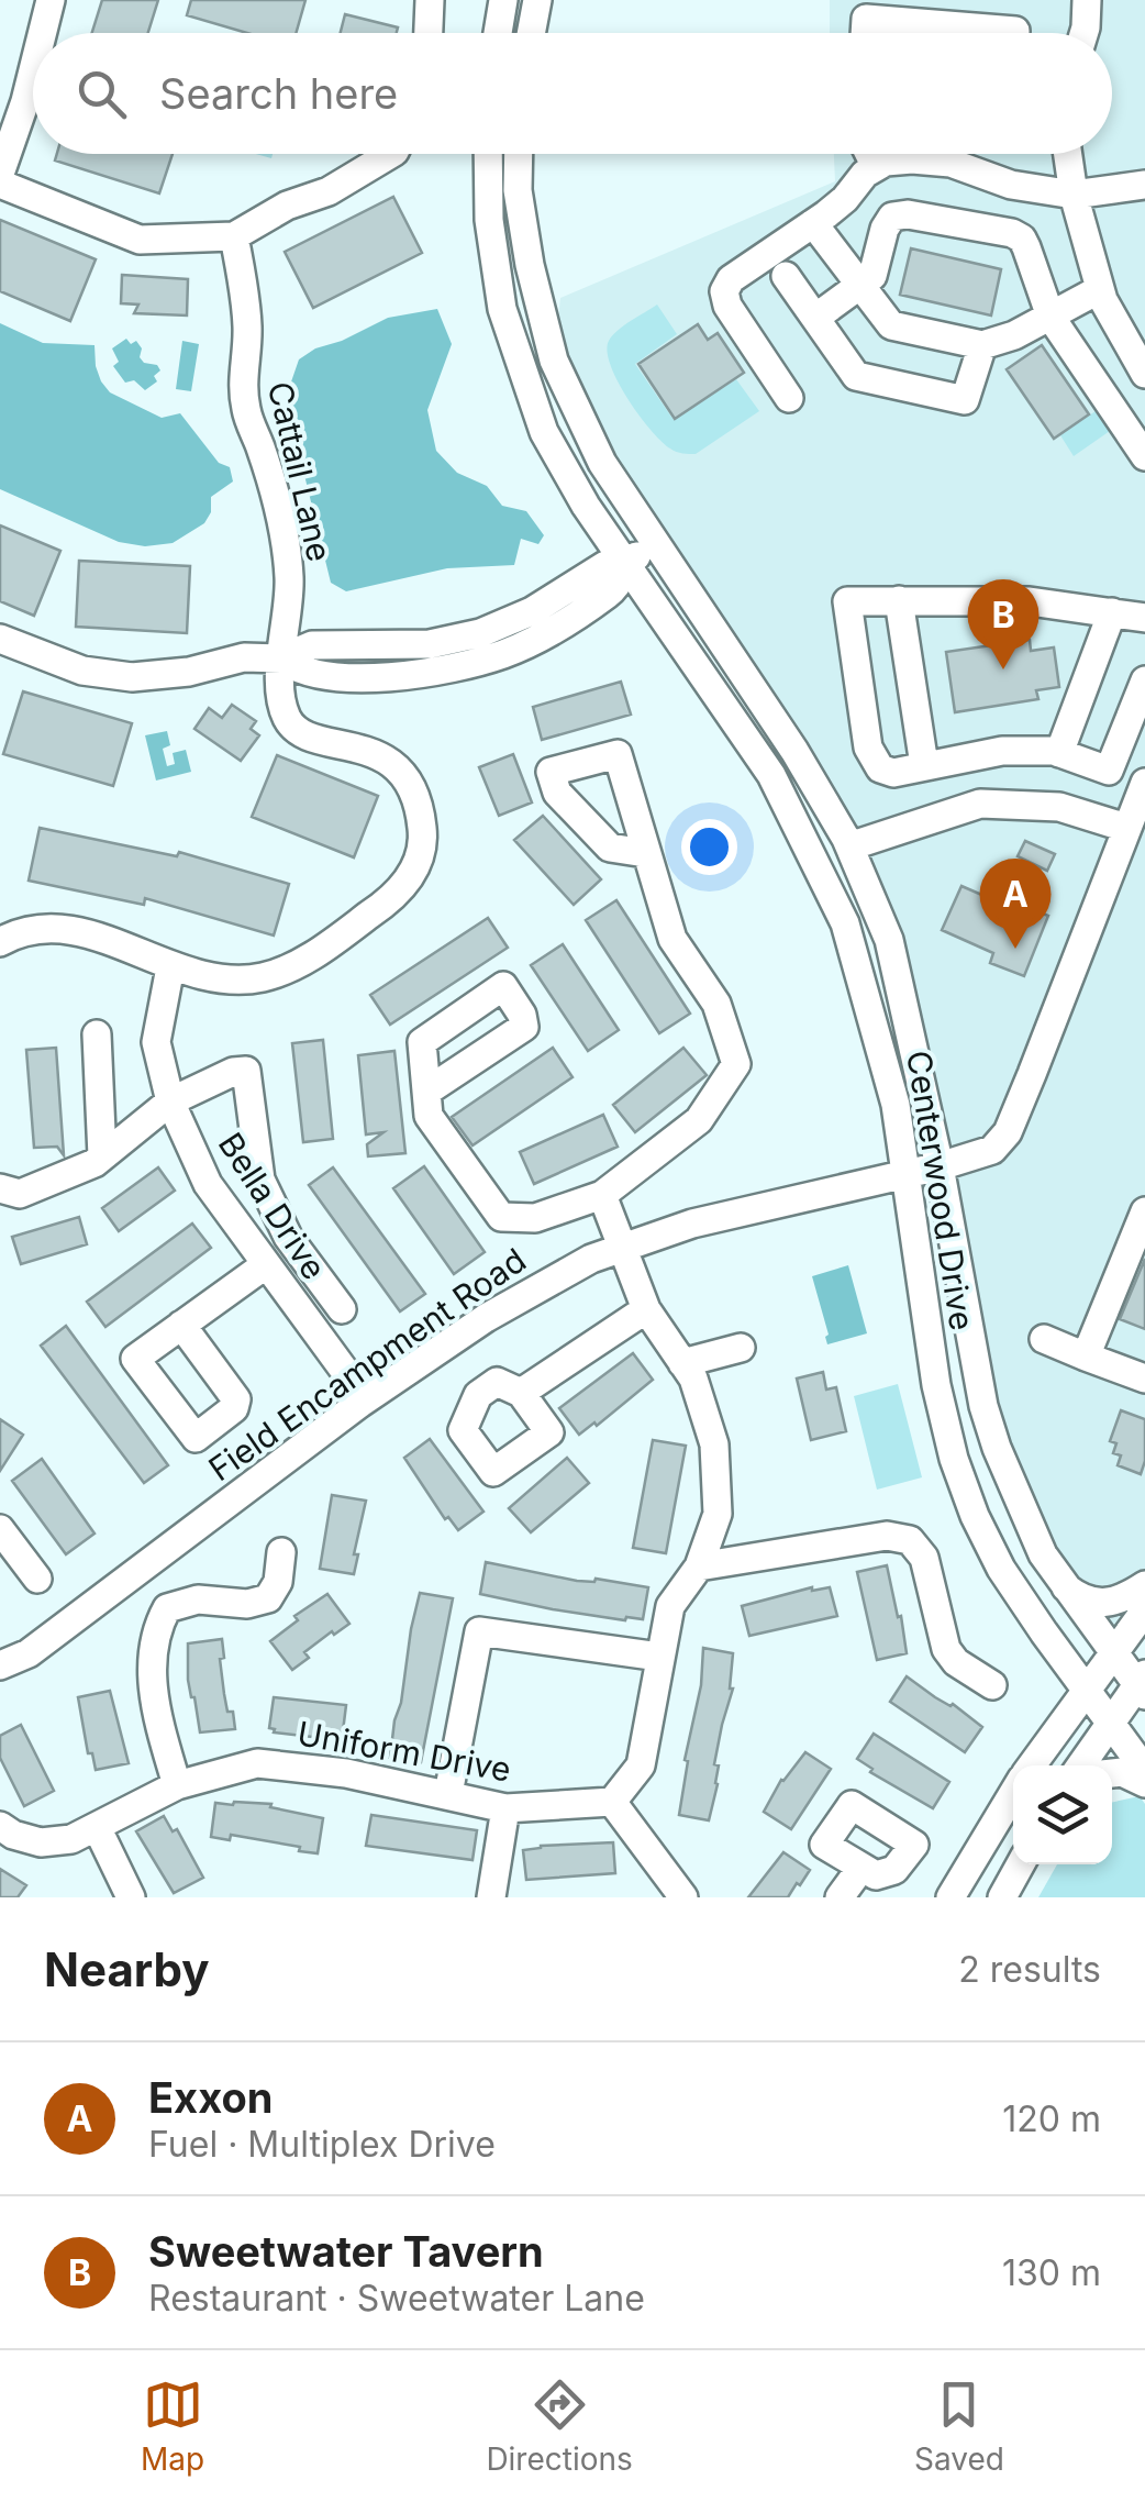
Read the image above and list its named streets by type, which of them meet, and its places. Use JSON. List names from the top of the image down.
{
  "streets": {
    "street": [
      "Cattail Lane",
      "Centerwood Drive",
      "Bella Drive",
      "Field Encampment Road",
      "Uniform Drive"
    ]
  },
  "crossings": [
    ["Cattail Lane", "Bella Drive"],
    ["Centerwood Drive", "Field Encampment Road"],
    ["Bella Drive", "Field Encampment Road"]
  ],
  "page": {
    "search": "Search here",
    "pins": ["B", "A"],
    "heading": ["Nearby", "2 results"],
    "list": [
      {
        "mark": "A",
        "name": "Exxon",
        "note": "Fuel · Multiplex Drive",
        "value": "120 m"
      },
      {
        "mark": "B",
        "name": "Sweetwater Tavern",
        "note": "Restaurant · Sweetwater Lane",
        "value": "130 m"
      }
    ],
    "nav": ["Map", "Directions", "Saved"]
  }
}
